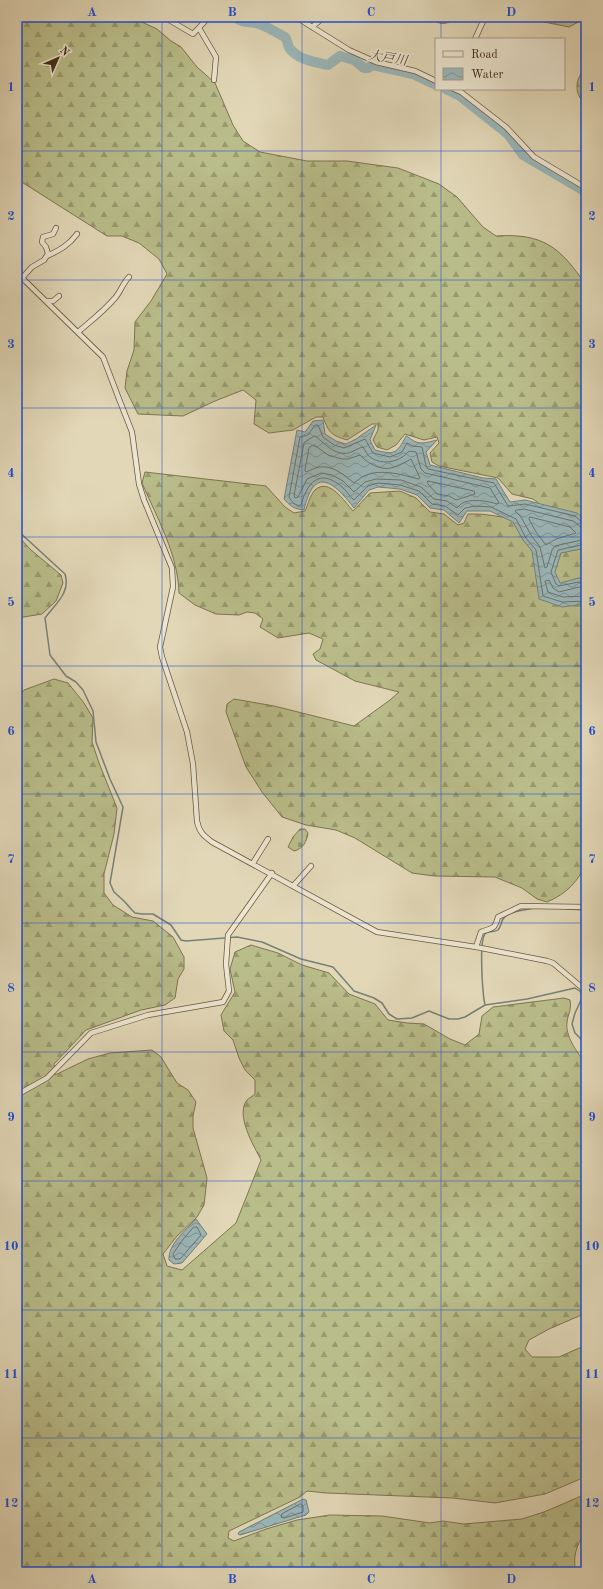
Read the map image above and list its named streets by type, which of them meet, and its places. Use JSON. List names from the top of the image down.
{
  "water": ["大戸川"],
  "legend": ["Road", "Water"],
  "north": "top right",
  "grid": {
    "columns": [
      "A",
      "B",
      "C",
      "D"
    ],
    "rows": [
      "1",
      "2",
      "3",
      "4",
      "5",
      "6",
      "7",
      "8",
      "9",
      "10",
      "11",
      "12"
    ]
  }
}
